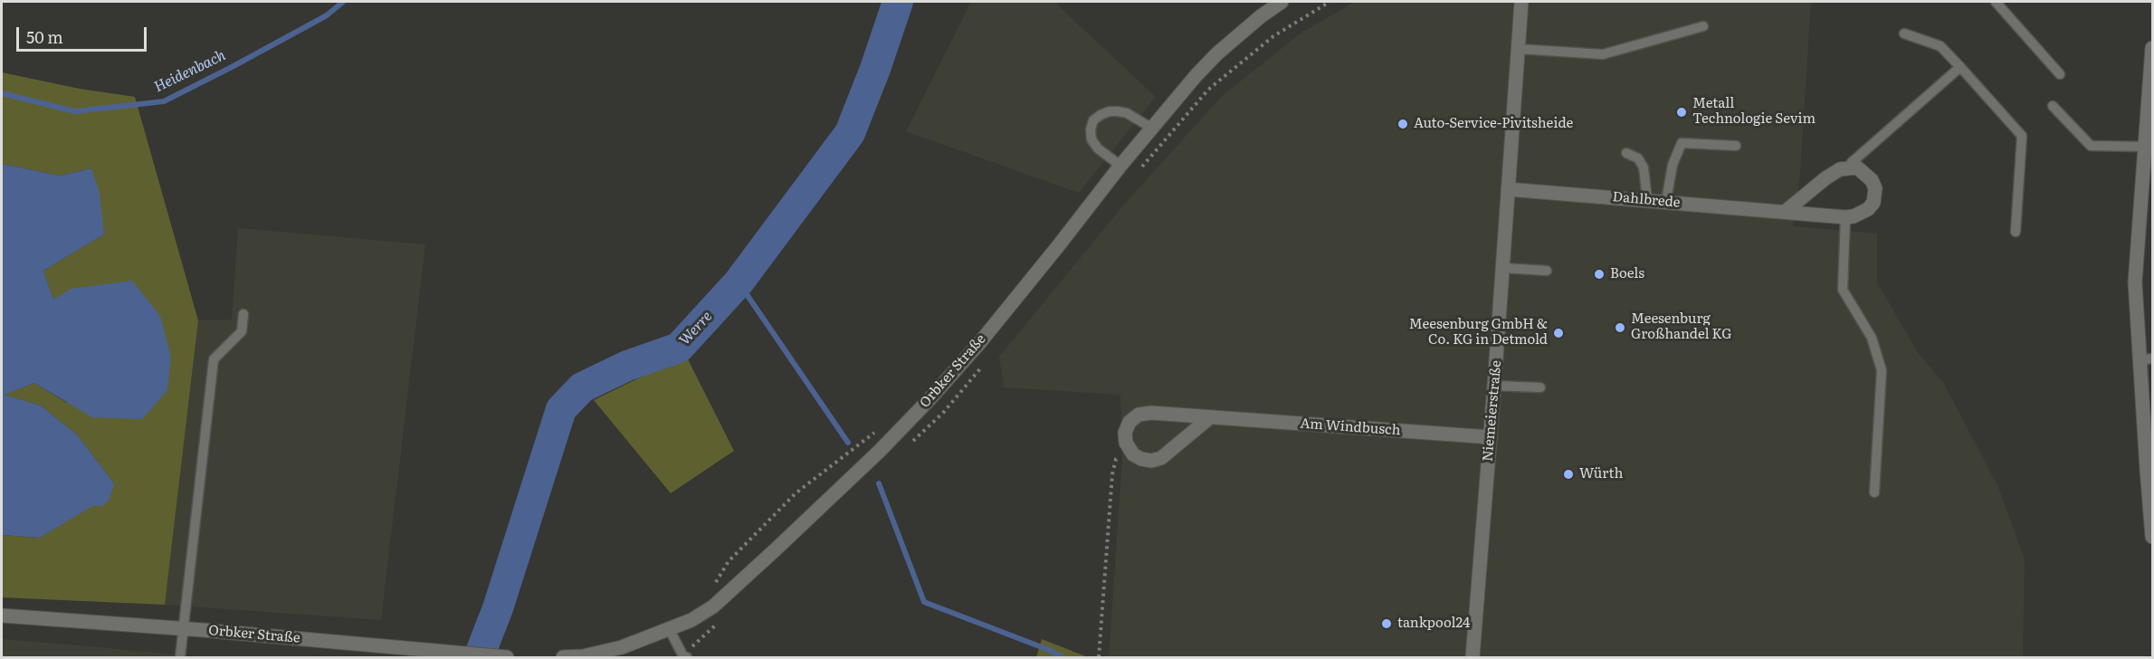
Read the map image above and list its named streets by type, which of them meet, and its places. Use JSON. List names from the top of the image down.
{
  "streets": {
    "street": [
      "Dahlbrede",
      "Orbker Straße",
      "Niemeierstraße",
      "Am Windbusch"
    ]
  },
  "crossings": [
    ["Dahlbrede", "Niemeierstraße"],
    ["Niemeierstraße", "Am Windbusch"]
  ],
  "water": ["Heidenbach", "Werre"],
  "places": [
    "Metall Technologie Sevim",
    "Auto-Service-Pivitsheide",
    "Boels",
    "Meesenburg Großhandel KG",
    "Meesenburg GmbH & Co. KG in Detmold",
    "Würth",
    "tankpool24"
  ],
  "scale_bar": "50 m"
}
